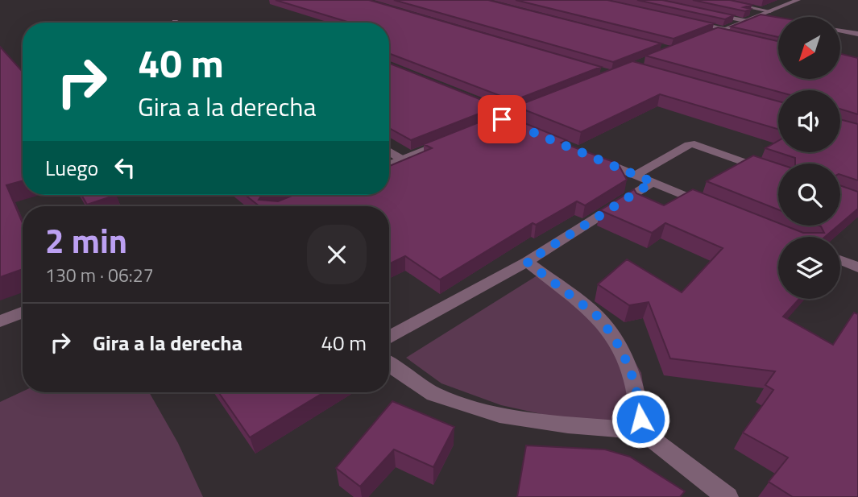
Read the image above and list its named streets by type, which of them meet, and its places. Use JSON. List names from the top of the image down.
{
  "north": "bottom left",
  "page": {
    "turn": ["40 m", "Gira a la derecha"],
    "then": "Luego",
    "heading": ["2 min", "130 m · 06:27"],
    "list": [
      {
        "name": "Gira a la derecha",
        "value": "40 m"
      }
    ]
  }
}
